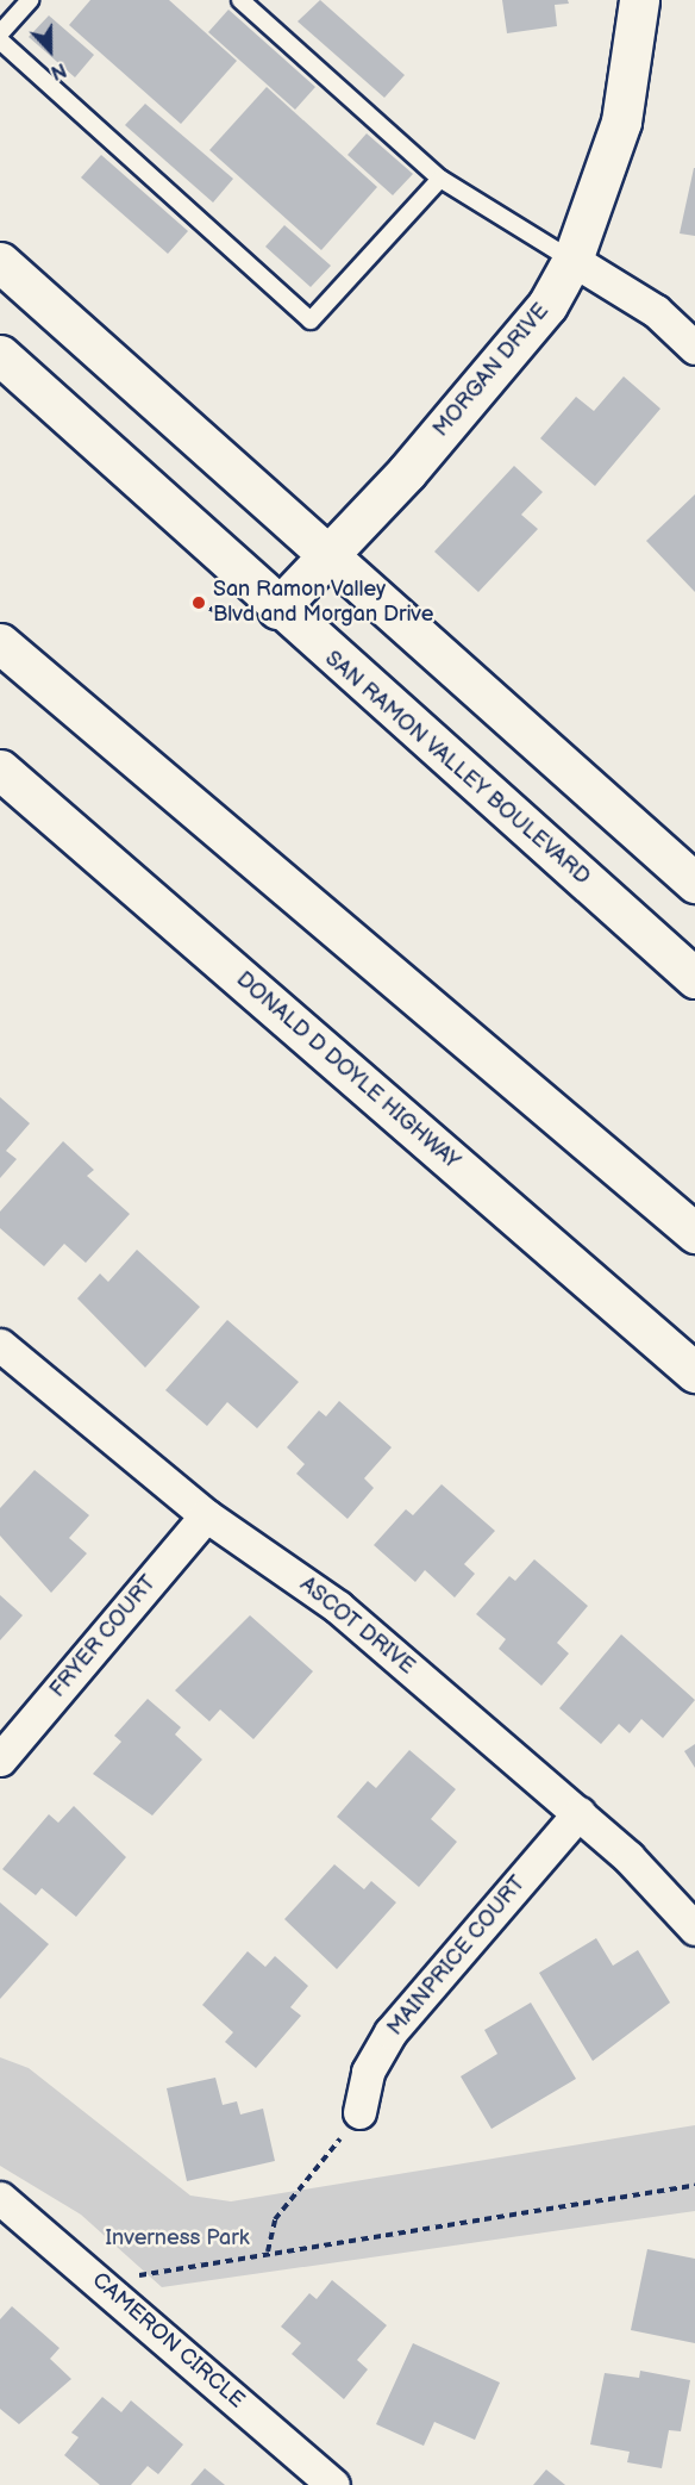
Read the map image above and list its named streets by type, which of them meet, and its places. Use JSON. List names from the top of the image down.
{
  "streets": {
    "main road": ["MORGAN DRIVE", "SAN RAMON VALLEY BOULEVARD", "DONALD D DOYLE HIGHWAY"],
    "street": [
      "ASCOT DRIVE",
      "FRYER COURT",
      "MAINPRICE COURT",
      "CAMERON CIRCLE"
    ]
  },
  "crossings": [
    ["MORGAN DRIVE", "SAN RAMON VALLEY BOULEVARD"],
    ["ASCOT DRIVE", "FRYER COURT"],
    ["ASCOT DRIVE", "MAINPRICE COURT"]
  ],
  "parks": ["Inverness Park"],
  "places": ["San Ramon Valley Blvd and Morgan Drive"],
  "north": "bottom"
}
